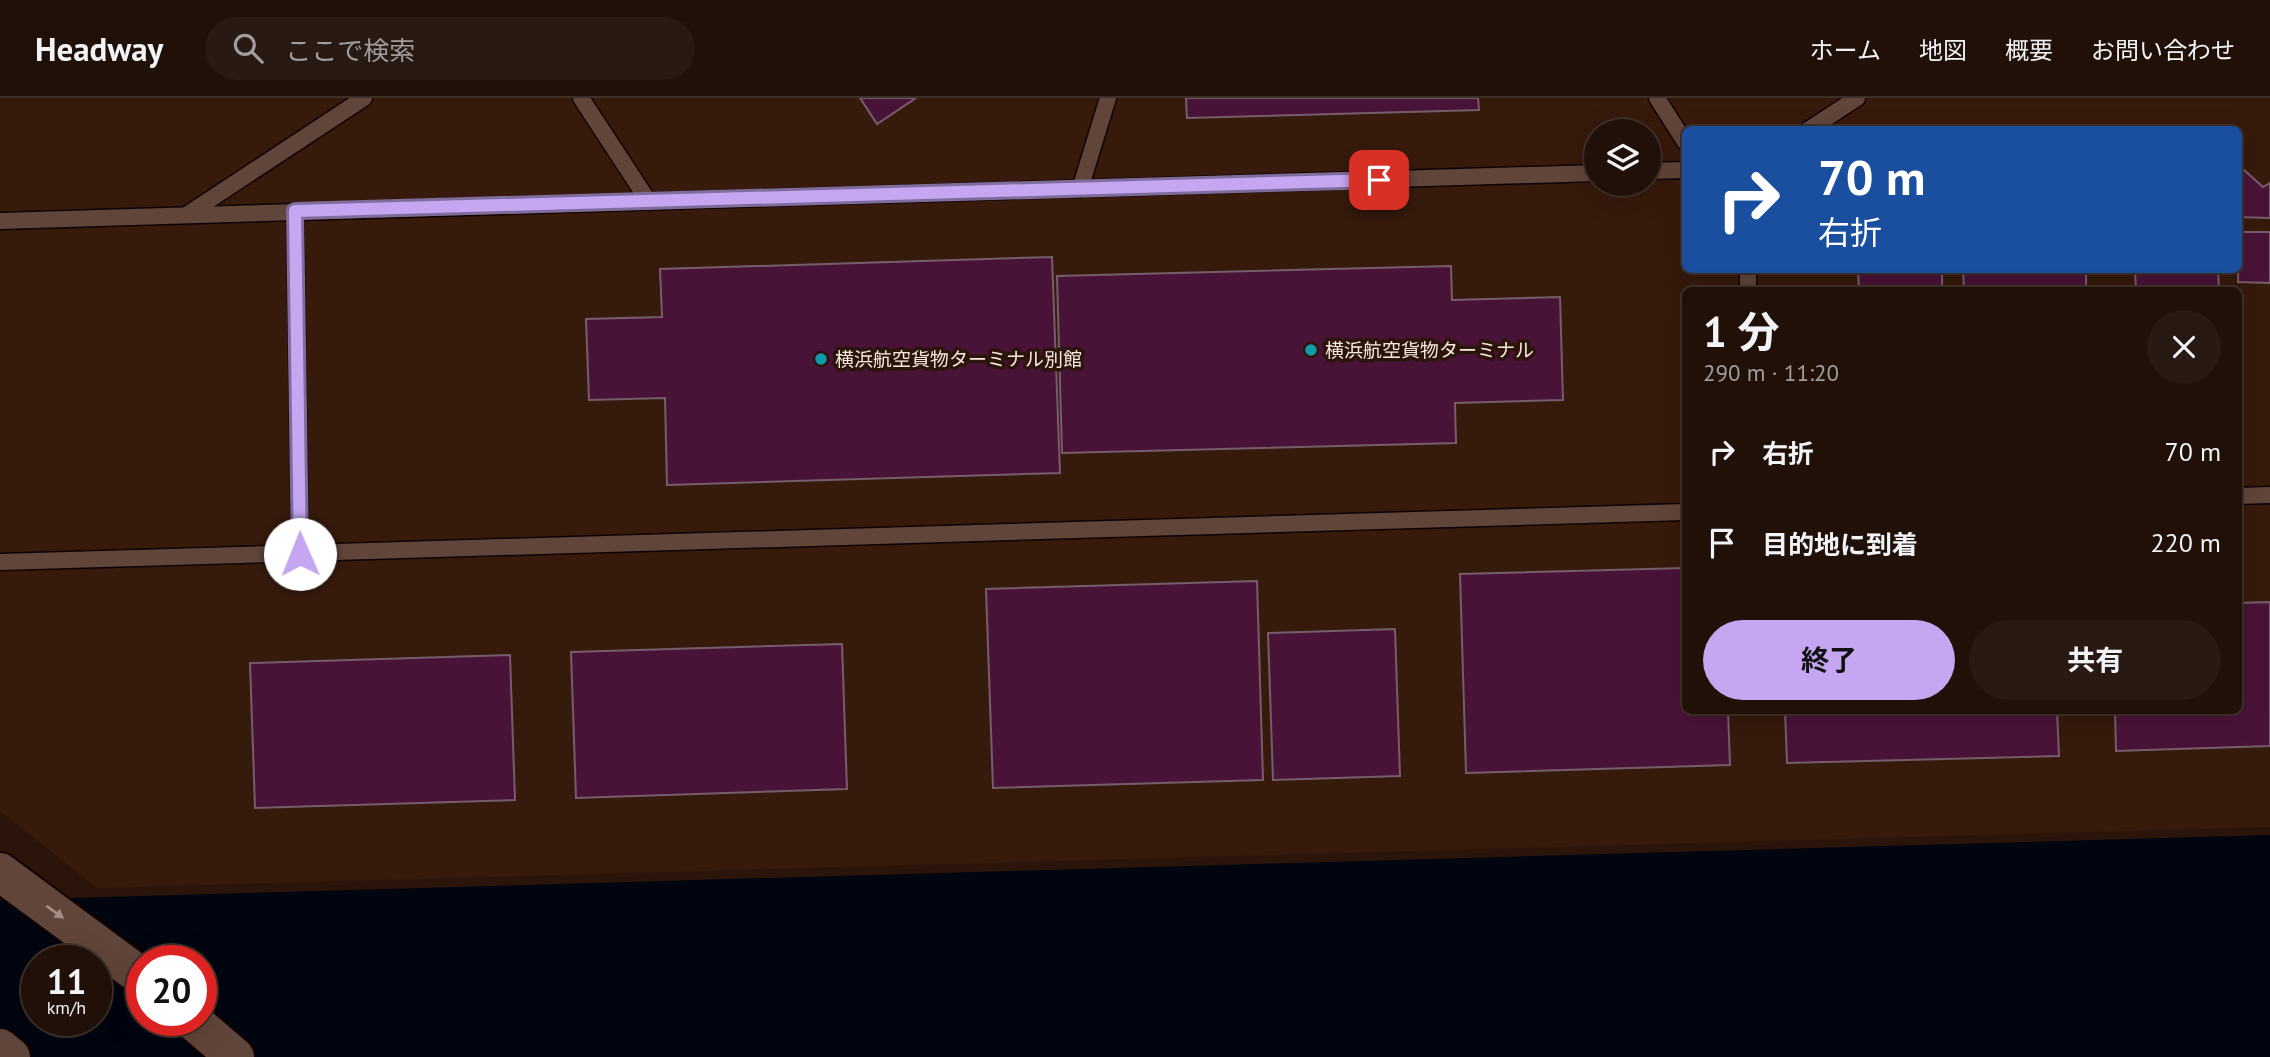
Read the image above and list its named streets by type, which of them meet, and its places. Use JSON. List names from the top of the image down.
{
  "places": ["横浜航空貨物ターミナル", "横浜航空貨物ターミナル別館"],
  "page": {
    "header": "Headway",
    "search": "ここで検索",
    "nav": [
      "ホーム",
      "地図",
      "概要",
      "お問い合わせ"
    ],
    "turn": ["70 m", "右折"],
    "heading": ["1 分", "290 m · 11:20"],
    "list": [
      {
        "name": "右折",
        "value": "70 m"
      },
      {
        "name": "目的地に到着",
        "value": "220 m"
      }
    ],
    "buttons": ["終了", "共有"],
    "speed": "11 km/h",
    "limit": "20"
  }
}
